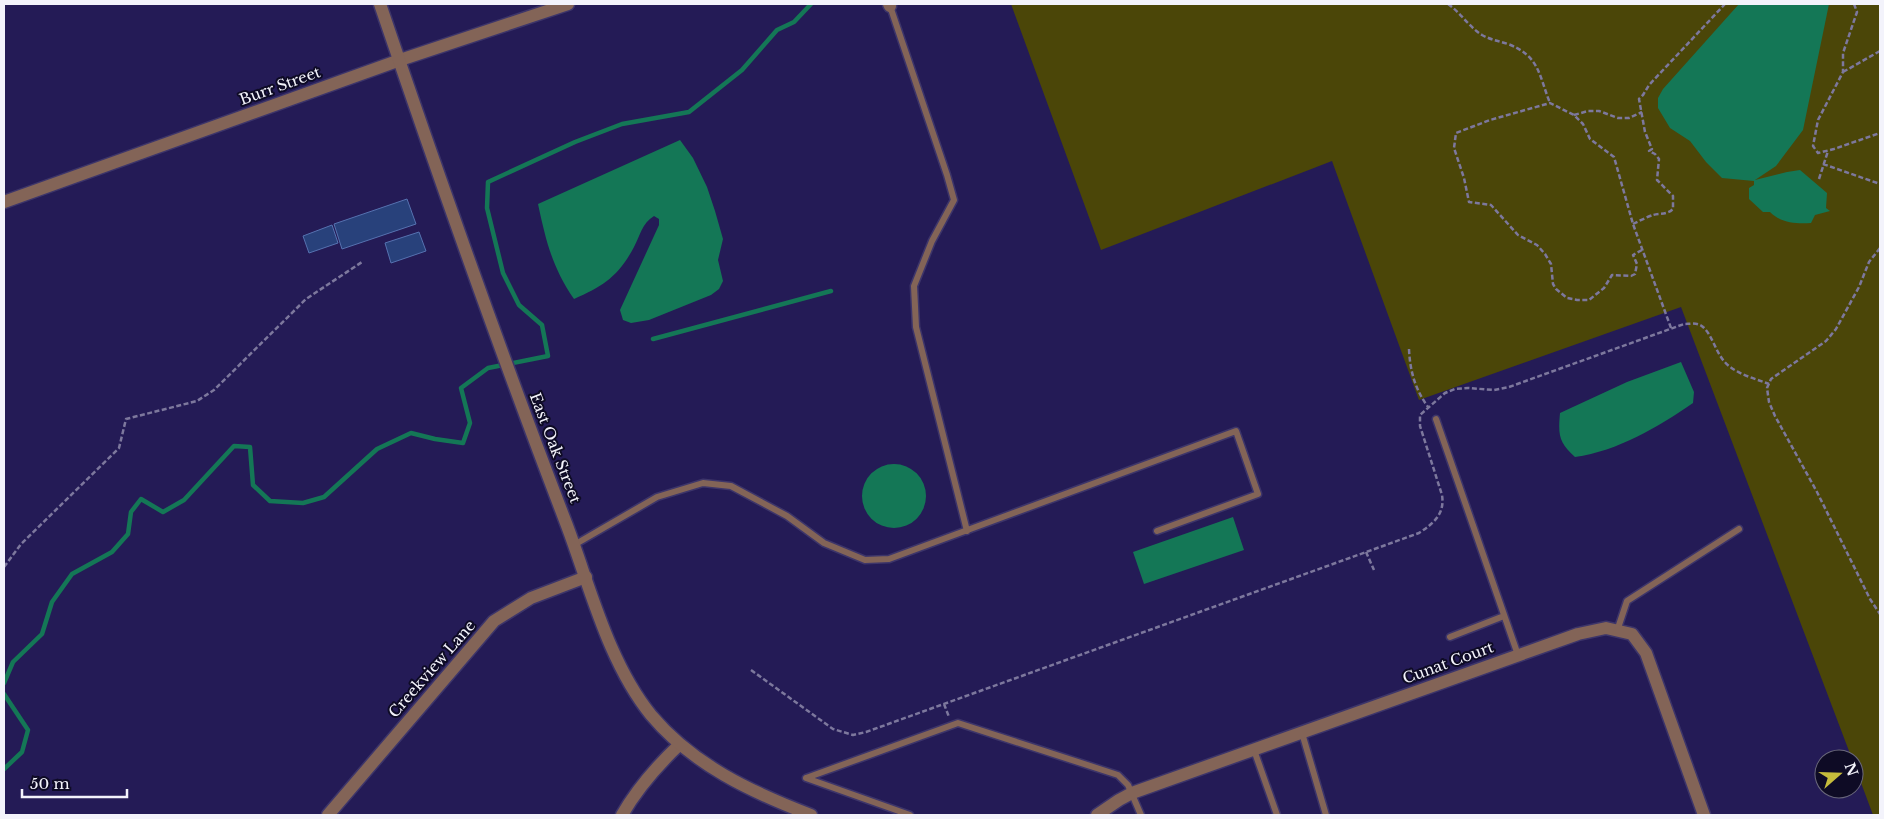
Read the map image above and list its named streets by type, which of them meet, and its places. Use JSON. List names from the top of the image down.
{
  "streets": {
    "street": [
      "Burr Street",
      "East Oak Street",
      "Cunat Court",
      "Creekview Lane"
    ]
  },
  "crossings": [
    ["Burr Street", "East Oak Street"],
    ["East Oak Street", "Creekview Lane"]
  ],
  "scale_bar": "50 m",
  "north": "right"
}
